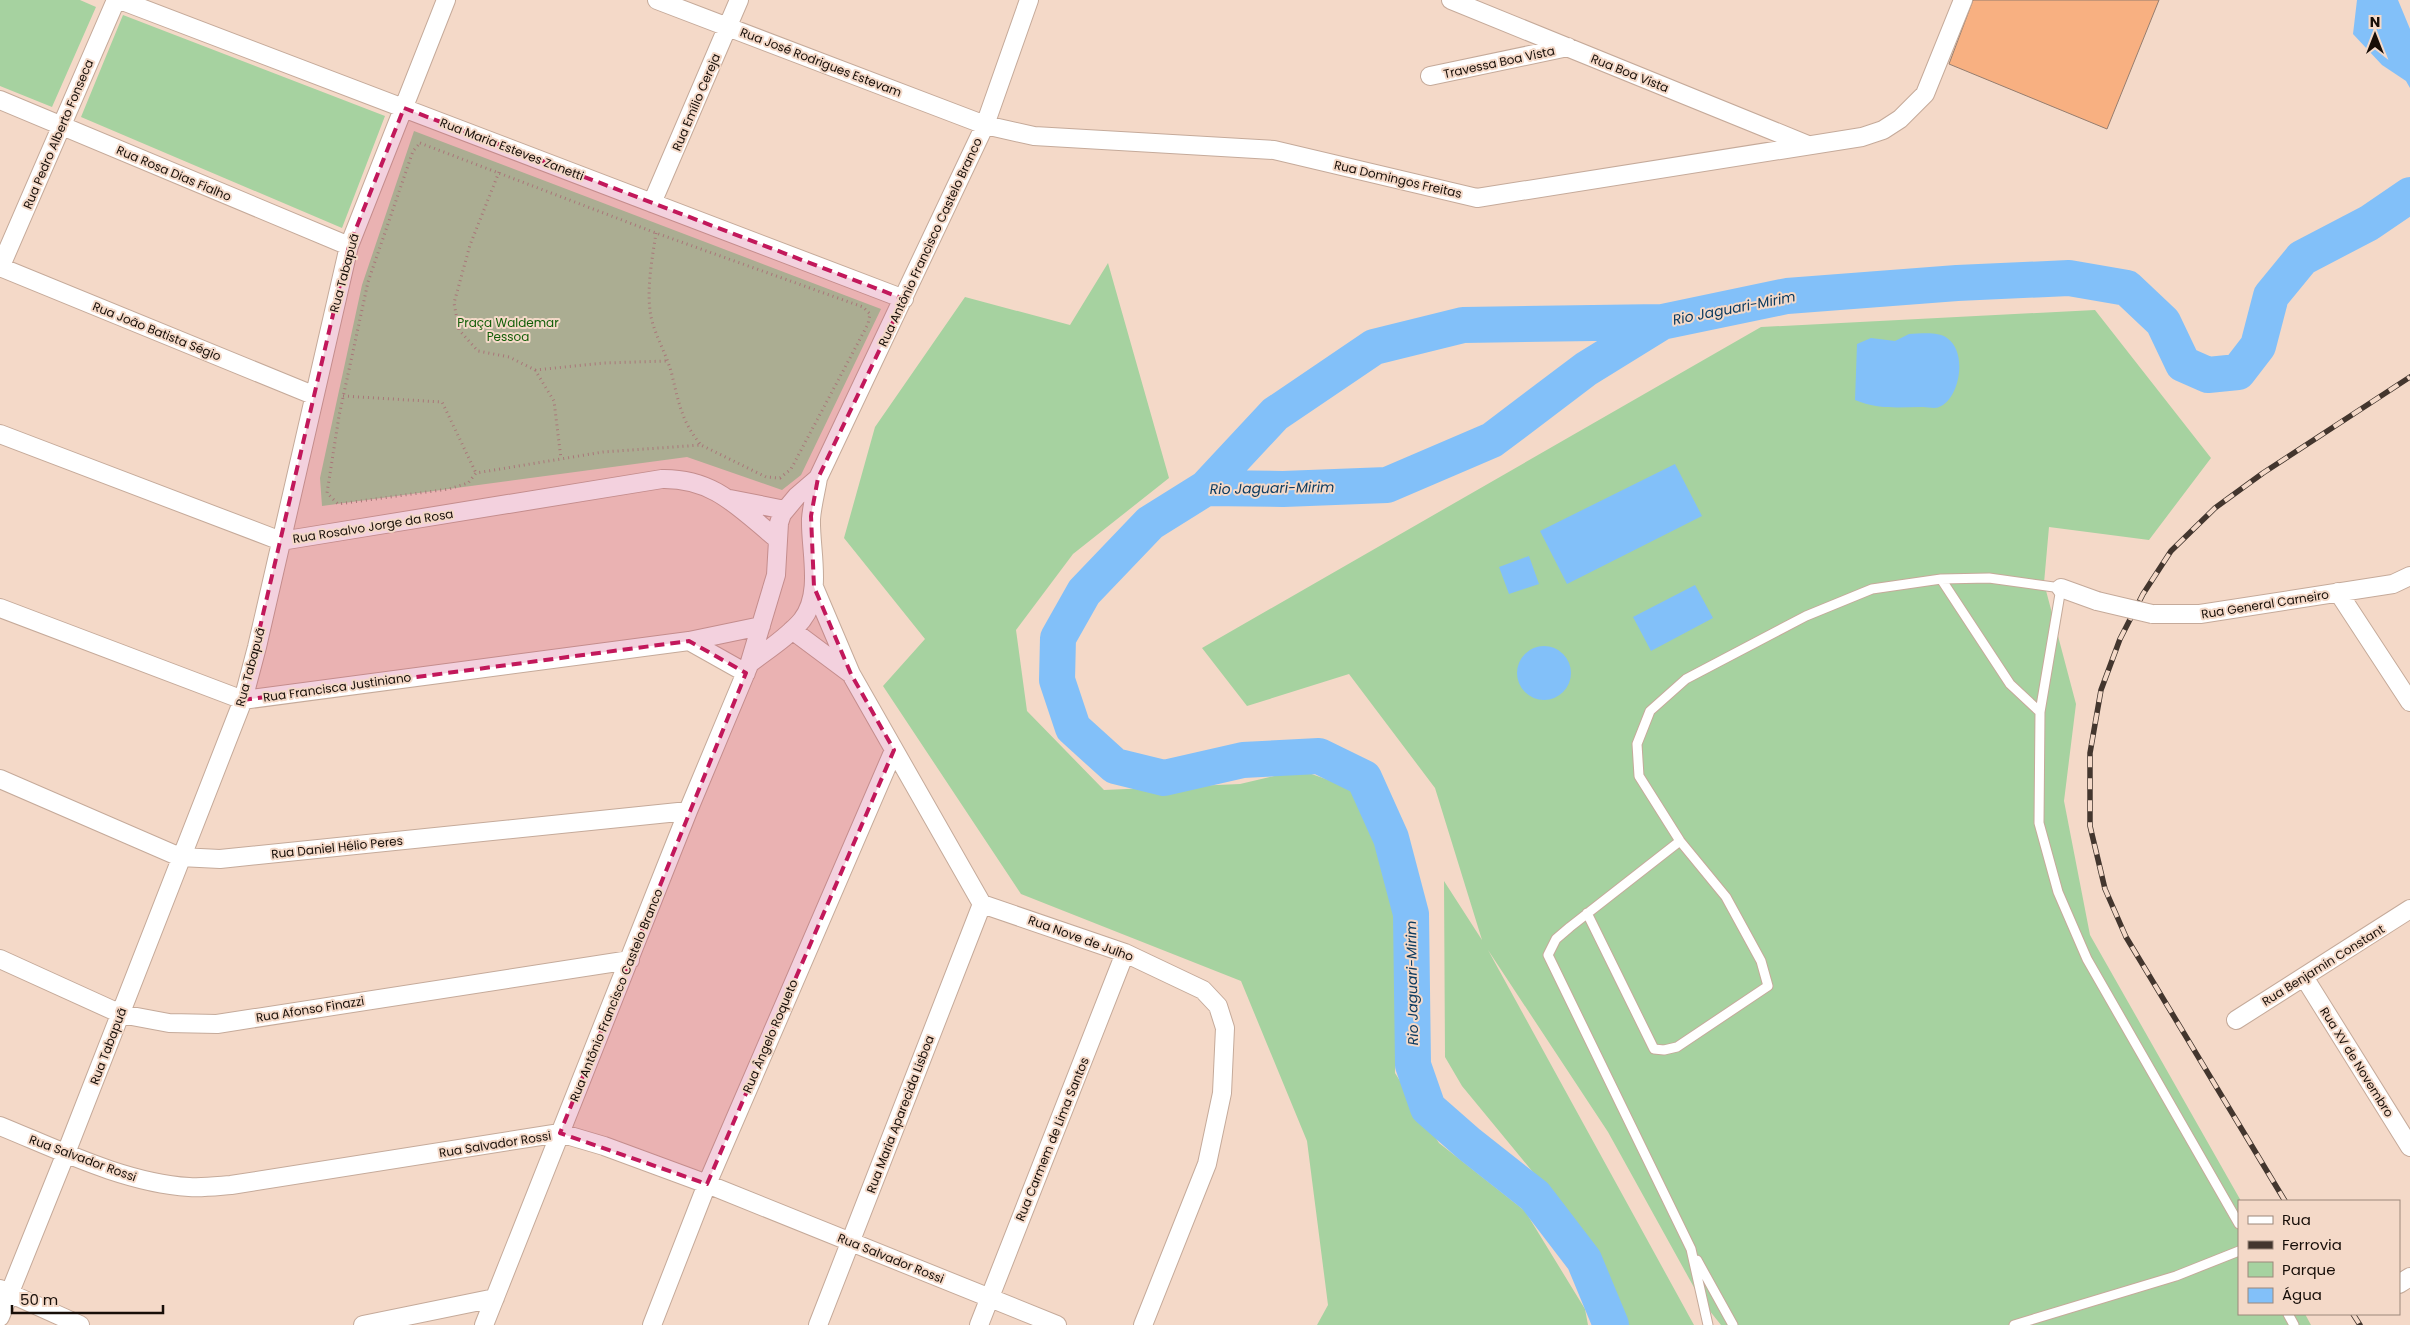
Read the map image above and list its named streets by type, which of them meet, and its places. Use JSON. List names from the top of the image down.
{
  "streets": {
    "street": [
      "Rua José Rodrigues Estevam",
      "Travessa Boa Vista",
      "Rua Boa Vista",
      "Rua Emílio Cereja",
      "Rua Pedro Alberto Fonseca",
      "Rua Maria Esteves Zanetti",
      "Rua Rosa Dias Fialho",
      "Rua Domingos Freitas",
      "Rua Antônio Francisco Castelo Branco",
      "Rua Tabapuã",
      "Rua João Batista Ségio",
      "Rua Rosalvo Jorge da Rosa",
      "Rua General Carneiro",
      "Rua Francisca Justiniano",
      "Rua Daniel Hélio Peres",
      "Rua Nove de Julho",
      "Rua Benjamin Constant",
      "Rua Afonso Finazzi",
      "Rua Ângelo Roqueto",
      "Rua XV de Novembro",
      "Rua Maria Aparecida Lisboa",
      "Rua Carmem de Lima Santos",
      "Rua Salvador Rossi"
    ]
  },
  "crossings": [
    ["Rua José Rodrigues Estevam", "Rua Emílio Cereja"],
    ["Rua José Rodrigues Estevam", "Rua Domingos Freitas"],
    ["Rua José Rodrigues Estevam", "Rua Antônio Francisco Castelo Branco"],
    ["Travessa Boa Vista", "Rua Boa Vista"],
    ["Rua Boa Vista", "Rua Domingos Freitas"],
    ["Rua Emílio Cereja", "Rua Maria Esteves Zanetti"],
    ["Rua Pedro Alberto Fonseca", "Rua Rosa Dias Fialho"],
    ["Rua Pedro Alberto Fonseca", "Rua João Batista Ségio"],
    ["Rua Maria Esteves Zanetti", "Rua Antônio Francisco Castelo Branco"],
    ["Rua Maria Esteves Zanetti", "Rua Tabapuã"],
    ["Rua Rosa Dias Fialho", "Rua Tabapuã"],
    ["Rua Domingos Freitas", "Rua Antônio Francisco Castelo Branco"],
    ["Rua Antônio Francisco Castelo Branco", "Rua Rosalvo Jorge da Rosa"],
    ["Rua Antônio Francisco Castelo Branco", "Rua Francisca Justiniano"],
    ["Rua Antônio Francisco Castelo Branco", "Rua Daniel Hélio Peres"],
    ["Rua Antônio Francisco Castelo Branco", "Rua Afonso Finazzi"],
    ["Rua Antônio Francisco Castelo Branco", "Rua Salvador Rossi"],
    ["Rua Tabapuã", "Rua João Batista Ségio"],
    ["Rua Tabapuã", "Rua Rosalvo Jorge da Rosa"],
    ["Rua Tabapuã", "Rua Francisca Justiniano"],
    ["Rua Tabapuã", "Rua Daniel Hélio Peres"],
    ["Rua Tabapuã", "Rua Afonso Finazzi"],
    ["Rua Tabapuã", "Rua Salvador Rossi"],
    ["Rua Nove de Julho", "Rua Maria Aparecida Lisboa"],
    ["Rua Nove de Julho", "Rua Carmem de Lima Santos"],
    ["Rua Benjamin Constant", "Rua XV de Novembro"],
    ["Rua Ângelo Roqueto", "Rua Salvador Rossi"],
    ["Rua Maria Aparecida Lisboa", "Rua Salvador Rossi"],
    ["Rua Carmem de Lima Santos", "Rua Salvador Rossi"]
  ],
  "water": ["Rio Jaguari-Mirim"],
  "parks": ["Praça Waldemar Pessoa"],
  "legend": [
    "Rua",
    "Ferrovia",
    "Parque",
    "Água"
  ],
  "scale_bar": "50 m",
  "north": "top"
}
